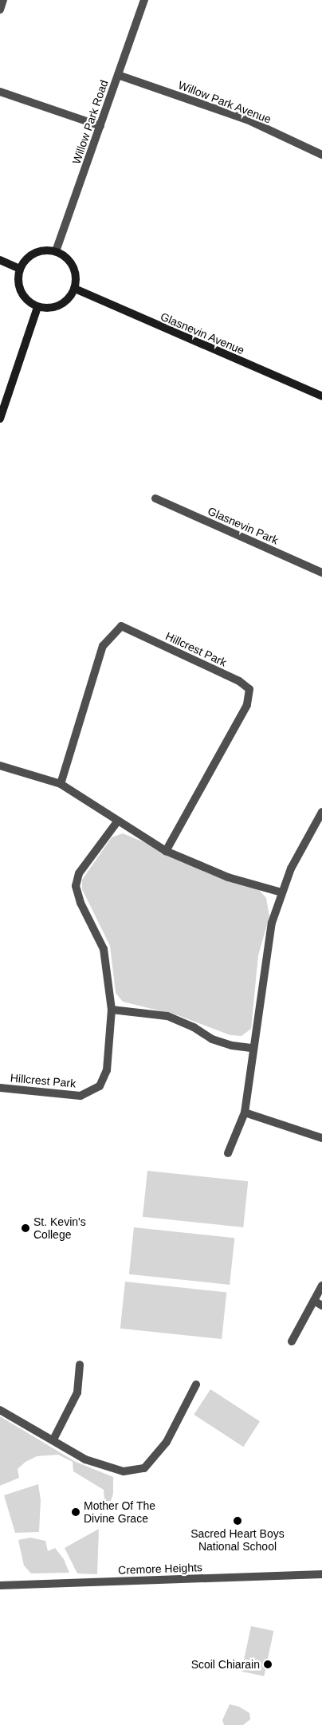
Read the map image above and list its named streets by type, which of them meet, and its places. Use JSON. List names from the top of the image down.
{
  "streets": {
    "main road": ["Glasnevin Avenue"],
    "street": [
      "Willow Park Avenue",
      "Willow Park Road",
      "Glasnevin Park",
      "Hillcrest Park",
      "Cremore Heights"
    ]
  },
  "crossings": [
    ["Willow Park Avenue", "Willow Park Road"],
    ["Willow Park Road", "Glasnevin Avenue"]
  ],
  "places": [
    "St. Kevin's College",
    "Mother Of The Divine Grace",
    "Sacred Heart Boys National School",
    "Scoil Chiarain"
  ]
}
